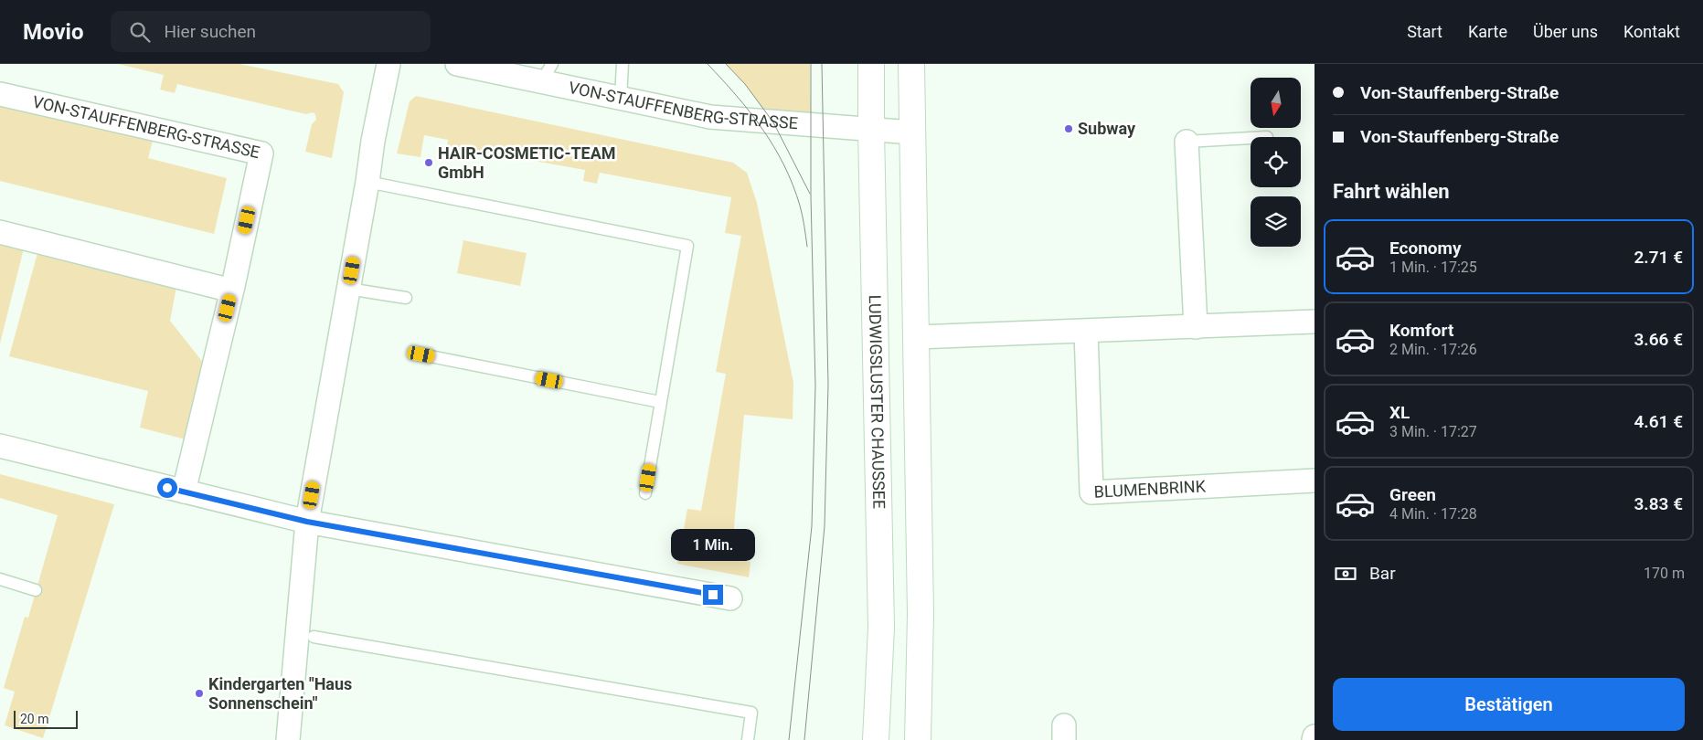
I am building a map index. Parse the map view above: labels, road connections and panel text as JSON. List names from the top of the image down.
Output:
{
  "streets": {
    "street": ["VON-STAUFFENBERG-STRASSE", "LUDWIGSLUSTER CHAUSSEE", "BLUMENBRINK"]
  },
  "crossings": [
    ["VON-STAUFFENBERG-STRASSE", "LUDWIGSLUSTER CHAUSSEE"]
  ],
  "places": ["Subway", "HAIR-COSMETIC-TEAM GmbH", "Kindergarten \"Haus Sonnenschein\""],
  "scale_bar": "20 m",
  "north": "bottom",
  "page": {
    "header": "Movio",
    "search": "Hier suchen",
    "nav": [
      "Start",
      "Karte",
      "Über uns",
      "Kontakt"
    ],
    "banner": ["Von-Stauffenberg-Straße", "Von-Stauffenberg-Straße"],
    "heading": "Fahrt wählen",
    "list": [
      {
        "name": "Economy",
        "note": "1 Min. · 17:25",
        "value": "2.71 €"
      },
      {
        "name": "Komfort",
        "note": "2 Min. · 17:26",
        "value": "3.66 €"
      },
      {
        "name": "XL",
        "note": "3 Min. · 17:27",
        "value": "4.61 €"
      },
      {
        "name": "Green",
        "note": "4 Min. · 17:28",
        "value": "3.83 €"
      }
    ],
    "bubble": "1 Min.",
    "pay": ["Bar", "170 m"],
    "buttons": "Bestätigen",
    "scale": "20 m"
  }
}
